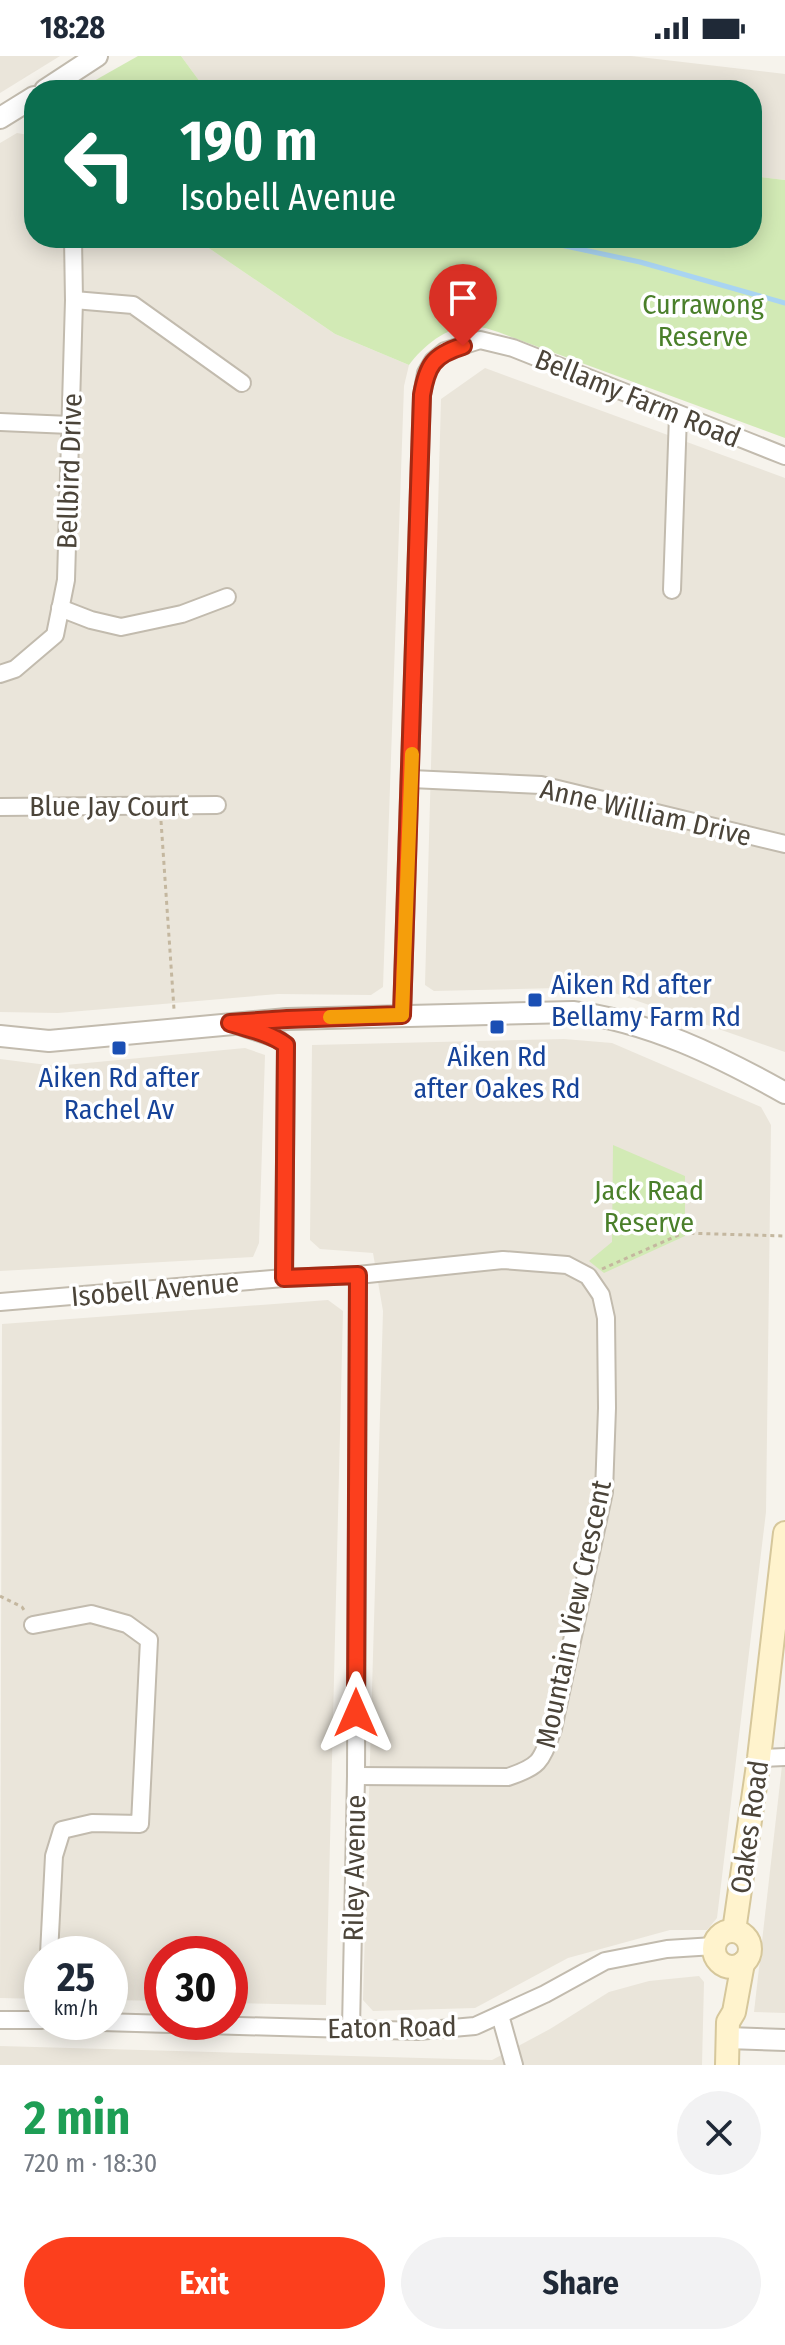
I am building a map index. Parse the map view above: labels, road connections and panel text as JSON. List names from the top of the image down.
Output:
{
  "streets": {
    "main road": ["Oakes Road"],
    "street": [
      "Bellamy Farm Road",
      "Bellbird Drive",
      "Blue Jay Court",
      "Anne William Drive",
      "Isobell Avenue",
      "Mountain View Crescent",
      "Riley Avenue",
      "Eaton Road"
    ]
  },
  "crossings": [
    ["Bellamy Farm Road", "Anne William Drive"],
    ["Isobell Avenue", "Riley Avenue"],
    ["Mountain View Crescent", "Riley Avenue"],
    ["Oakes Road", "Eaton Road"],
    ["Riley Avenue", "Eaton Road"]
  ],
  "parks": ["Currawong Reserve", "Jack Read Reserve"],
  "places": {
    "transit": ["Aiken Rd after Bellamy Farm Rd", "Aiken Rd after Oakes Rd", "Aiken Rd after Rachel Av"]
  },
  "page": {
    "status": "18:28",
    "turn": ["190 m", "Isobell Avenue"],
    "speed": "25 km/h",
    "limit": "30",
    "heading": ["2 min", "720 m · 18:30"],
    "buttons": ["Exit", "Share"]
  }
}
